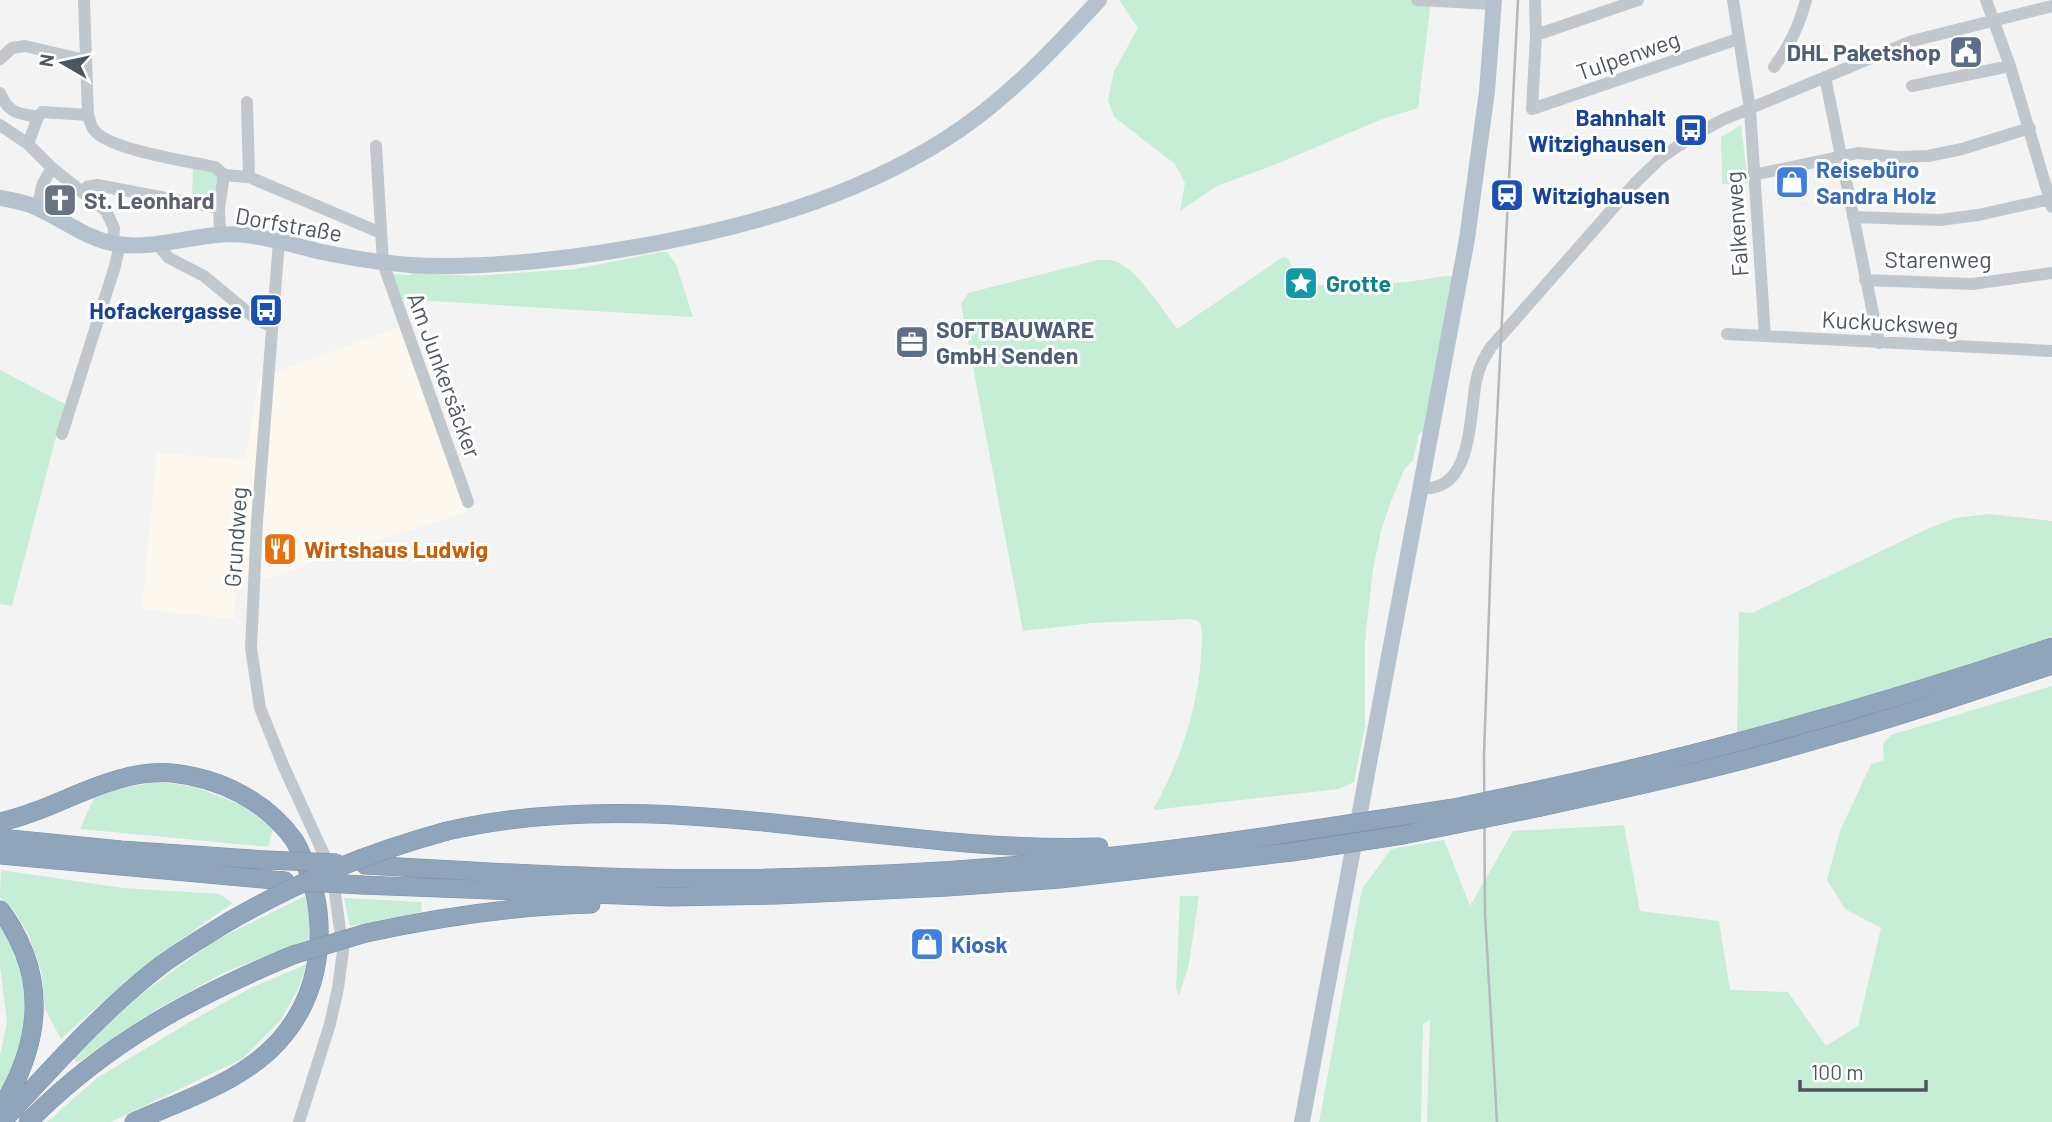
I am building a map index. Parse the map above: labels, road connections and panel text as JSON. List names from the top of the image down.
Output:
{
  "streets": {
    "main road": ["Dorfstraße"],
    "street": [
      "Tulpenweg",
      "Falkenweg",
      "Starenweg",
      "Kuckucksweg",
      "Am Junkersäcker",
      "Grundweg"
    ]
  },
  "crossings": [
    ["Tulpenweg", "Falkenweg"],
    ["Dorfstraße", "Am Junkersäcker"],
    ["Dorfstraße", "Grundweg"],
    ["Falkenweg", "Kuckucksweg"]
  ],
  "places": {
    "public building": ["DHL Paketshop"],
    "bus stop": ["Bahnhalt Witzighausen", "Hofackergasse"],
    "shop": ["Reisebüro Sandra Holz", "Kiosk"],
    "station": ["Witzighausen"],
    "church": ["St. Leonhard"],
    "place": ["Grotte"],
    "office": ["SOFTBAUWARE GmbH Senden"],
    "restaurant": ["Wirtshaus Ludwig"]
  },
  "scale_bar": "100 m",
  "north": "left"
}
